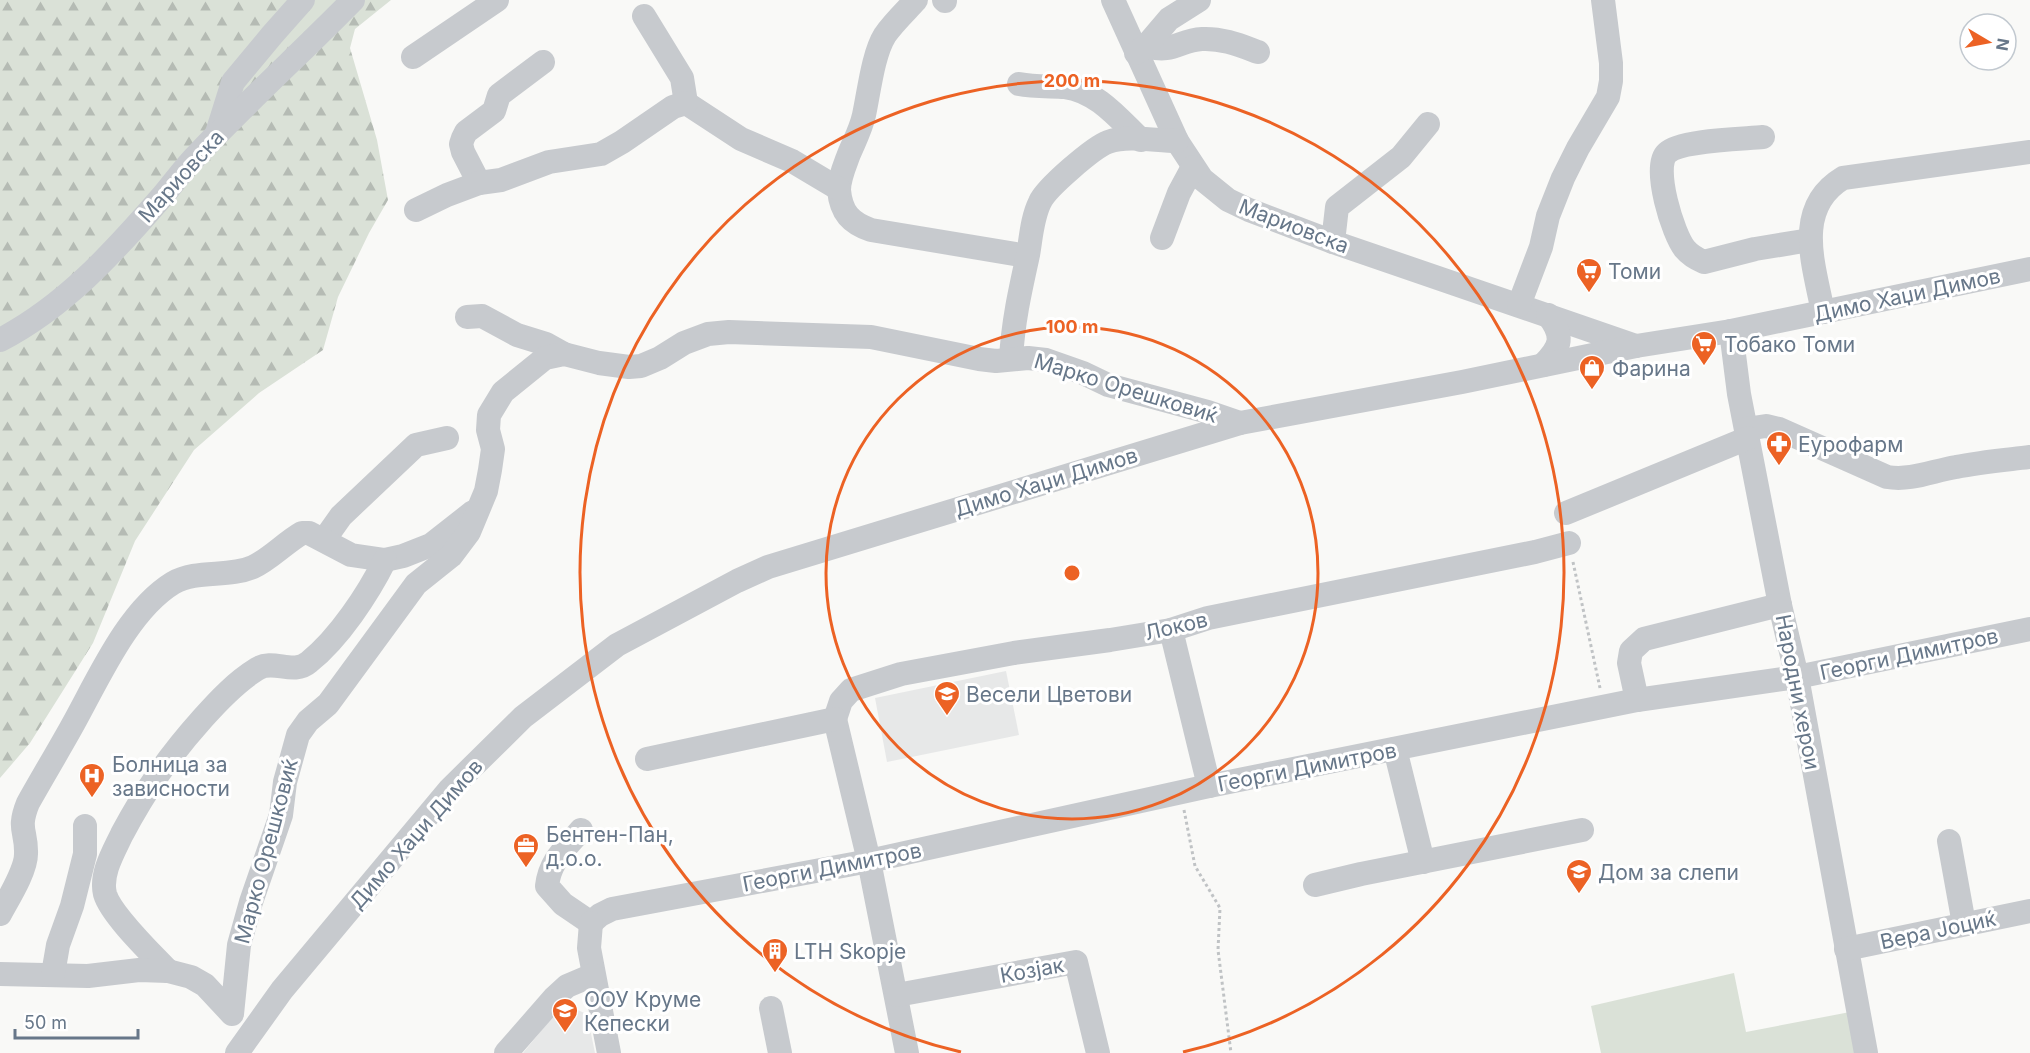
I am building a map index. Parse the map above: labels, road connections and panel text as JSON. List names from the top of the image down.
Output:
{
  "streets": {
    "street": [
      "Мариовска",
      "Димо Хаџи Димов",
      "Марко Орешковиќ",
      "Локов",
      "Георги Димитров",
      "Народни херои",
      "Вера Јоциќ",
      "Козјак"
    ]
  },
  "crossings": [
    ["Мариовска", "Димо Хаџи Димов"],
    ["Мариовска", "Марко Орешковиќ"],
    ["Димо Хаџи Димов", "Марко Орешковиќ"],
    ["Димо Хаџи Димов", "Народни херои"],
    ["Георги Димитров", "Народни херои"],
    ["Народни херои", "Вера Јоциќ"]
  ],
  "places": {
    "supermarket": ["Томи", "Тобако Томи"],
    "shop": ["Фарина"],
    "pharmacy": ["Еурофарм"],
    "school or university": ["Весели Цветови", "Дом за слепи", "ООУ Круме Кепески"],
    "hospital": ["Болница за зависности"],
    "office": ["Бентен-Пан, д.о.о."],
    "building": ["LTH Skopje"]
  },
  "scale_bar": "50 m",
  "north": "right",
  "rings": ["200 m", "100 m"]
}
